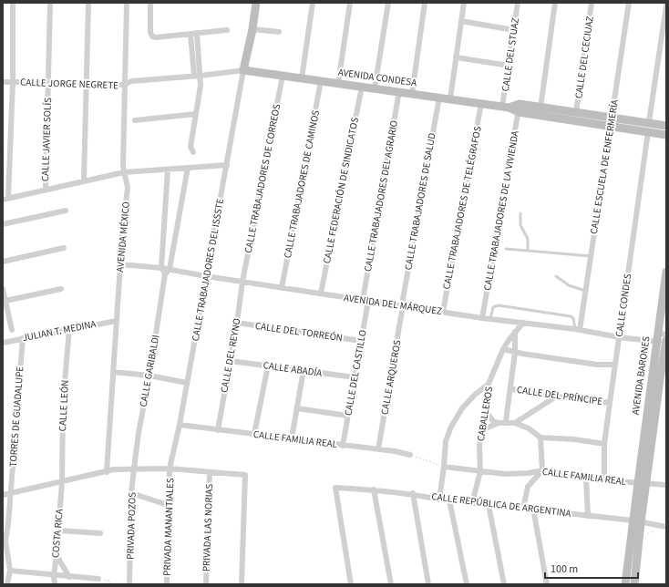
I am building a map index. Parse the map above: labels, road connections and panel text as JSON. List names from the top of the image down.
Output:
{
  "streets": {
    "street": [
      "CALLE DEL STUAZ",
      "CALLE DEL CECIUAZ",
      "AVENIDA CONDESA",
      "CALLE JORGE NEGRETE",
      "CALLE JAVIER SOLÍS",
      "CALLE ESCUELA DE ENFERMERÍA",
      "CALLE TRABAJADORES DE CORREOS",
      "CALLE TRABAJADORES DE CAMINOS",
      "CALLE FEDERACIÓN DE SINDICATOS",
      "CALLE TRABAJADORES DEL AGRARIO",
      "CALLE TRABAJADORES DE SALUD",
      "CALLE TRABAJADORES DE TELÉGRAFOS",
      "CALLE TRABAJADORES DE LA VIVIENDA",
      "AVENIDA MÉXICO",
      "CALLE TRABAJADORES DEL ISSSTE",
      "AVENIDA DEL MÁRQUEZ",
      "CALLE CONDES",
      "JULIAN T. MEDINA",
      "CALLE DEL TORREÓN",
      "CALLE DEL REYNO",
      "CALLE ABADÍA",
      "CALLE GARIBALDI",
      "CALLE DEL CASTILLO",
      "AVENIDA BARONES",
      "CALLE ARQUEROS",
      "CALLE DEL PRÍNCIPE",
      "CALLE LEÓN",
      "CABALLEROS",
      "TORRES DE GUADALUPE",
      "CALLE FAMILIA REAL",
      "CALLE REPÚBLICA DE ARGENTINA",
      "PRIVADA POZOS",
      "PRIVADA MANANTIALES",
      "PRIVADA LAS NORIAS",
      "COSTA RICA"
    ]
  },
  "crossings": [
    ["CALLE DEL STUAZ", "AVENIDA CONDESA"],
    ["CALLE DEL CECIUAZ", "AVENIDA CONDESA"],
    ["AVENIDA CONDESA", "CALLE JORGE NEGRETE"],
    ["AVENIDA CONDESA", "CALLE ESCUELA DE ENFERMERÍA"],
    ["AVENIDA CONDESA", "CALLE TRABAJADORES DE CORREOS"],
    ["AVENIDA CONDESA", "CALLE TRABAJADORES DE CAMINOS"],
    ["AVENIDA CONDESA", "CALLE FEDERACIÓN DE SINDICATOS"],
    ["AVENIDA CONDESA", "CALLE TRABAJADORES DEL AGRARIO"],
    ["AVENIDA CONDESA", "CALLE TRABAJADORES DE SALUD"],
    ["AVENIDA CONDESA", "CALLE TRABAJADORES DE TELÉGRAFOS"],
    ["AVENIDA CONDESA", "CALLE TRABAJADORES DE LA VIVIENDA"],
    ["AVENIDA CONDESA", "CALLE TRABAJADORES DEL ISSSTE"],
    ["AVENIDA CONDESA", "CALLE CONDES"],
    ["CALLE JORGE NEGRETE", "CALLE JAVIER SOLÍS"],
    ["CALLE JORGE NEGRETE", "AVENIDA MÉXICO"],
    ["CALLE JORGE NEGRETE", "CALLE TRABAJADORES DEL ISSSTE"],
    ["CALLE ESCUELA DE ENFERMERÍA", "AVENIDA DEL MÁRQUEZ"],
    ["CALLE TRABAJADORES DE CORREOS", "AVENIDA DEL MÁRQUEZ"],
    ["CALLE TRABAJADORES DE CORREOS", "CALLE DEL REYNO"],
    ["CALLE TRABAJADORES DE CAMINOS", "AVENIDA DEL MÁRQUEZ"],
    ["CALLE FEDERACIÓN DE SINDICATOS", "AVENIDA DEL MÁRQUEZ"],
    ["CALLE TRABAJADORES DEL AGRARIO", "AVENIDA DEL MÁRQUEZ"],
    ["CALLE TRABAJADORES DEL AGRARIO", "CALLE DEL CASTILLO"],
    ["CALLE TRABAJADORES DE SALUD", "AVENIDA DEL MÁRQUEZ"],
    ["CALLE TRABAJADORES DE SALUD", "CALLE ARQUEROS"],
    ["CALLE TRABAJADORES DE TELÉGRAFOS", "AVENIDA DEL MÁRQUEZ"],
    ["CALLE TRABAJADORES DE LA VIVIENDA", "AVENIDA DEL MÁRQUEZ"],
    ["AVENIDA MÉXICO", "AVENIDA DEL MÁRQUEZ"],
    ["AVENIDA MÉXICO", "JULIAN T. MEDINA"],
    ["CALLE TRABAJADORES DEL ISSSTE", "AVENIDA DEL MÁRQUEZ"],
    ["CALLE TRABAJADORES DEL ISSSTE", "CALLE FAMILIA REAL"],
    ["CALLE TRABAJADORES DEL ISSSTE", "PRIVADA MANANTIALES"],
    ["AVENIDA DEL MÁRQUEZ", "CALLE CONDES"],
    ["AVENIDA DEL MÁRQUEZ", "CALLE DEL REYNO"],
    ["AVENIDA DEL MÁRQUEZ", "CALLE DEL CASTILLO"],
    ["AVENIDA DEL MÁRQUEZ", "AVENIDA BARONES"],
    ["AVENIDA DEL MÁRQUEZ", "CALLE ARQUEROS"],
    ["AVENIDA DEL MÁRQUEZ", "CABALLEROS"],
    ["CALLE CONDES", "CALLE DEL PRÍNCIPE"],
    ["CALLE CONDES", "CALLE FAMILIA REAL"],
    ["JULIAN T. MEDINA", "CALLE LEÓN"],
    ["JULIAN T. MEDINA", "TORRES DE GUADALUPE"],
    ["CALLE DEL TORREÓN", "CALLE DEL REYNO"],
    ["CALLE DEL TORREÓN", "CALLE DEL CASTILLO"],
    ["CALLE DEL REYNO", "CALLE ABADÍA"],
    ["CALLE DEL REYNO", "CALLE FAMILIA REAL"],
    ["CALLE ABADÍA", "CALLE DEL CASTILLO"],
    ["CALLE GARIBALDI", "PRIVADA POZOS"],
    ["CALLE DEL CASTILLO", "CALLE FAMILIA REAL"],
    ["AVENIDA BARONES", "CALLE FAMILIA REAL"],
    ["CALLE ARQUEROS", "CALLE FAMILIA REAL"],
    ["CALLE LEÓN", "COSTA RICA"],
    ["CABALLEROS", "CALLE FAMILIA REAL"],
    ["CABALLEROS", "CALLE REPÚBLICA DE ARGENTINA"]
  ],
  "scale_bar": "100 m"
}
